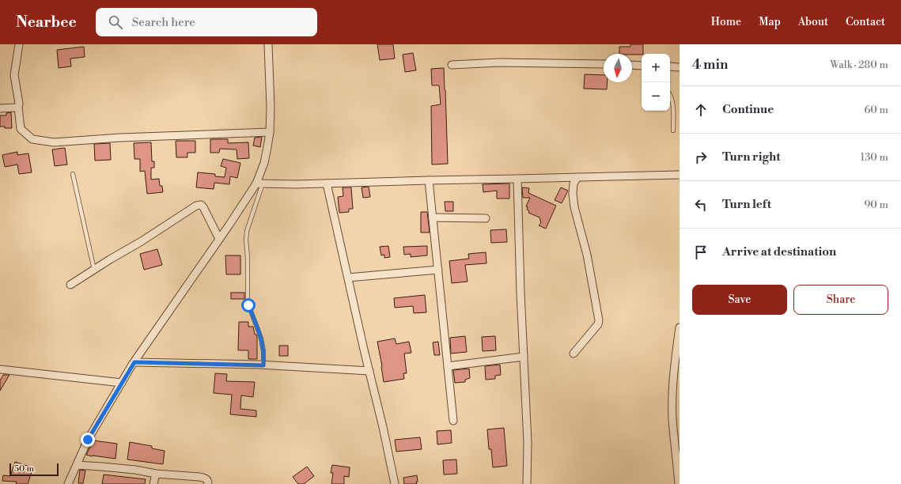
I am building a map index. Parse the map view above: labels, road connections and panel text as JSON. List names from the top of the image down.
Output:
{
  "scale_bar": "50 m",
  "north": "bottom",
  "page": {
    "header": "Nearbee",
    "search": "Search here",
    "nav": [
      "Home",
      "Map",
      "About",
      "Contact"
    ],
    "heading": ["4 min", "Walk · 280 m"],
    "map_buttons": ["+", "−"],
    "list": [
      ["Continue", "60 m"],
      ["Turn right", "130 m"],
      ["Turn left", "90 m"],
      "Arrive at destination"
    ],
    "buttons": ["Save", "Share"],
    "scale": "50 m"
  }
}
